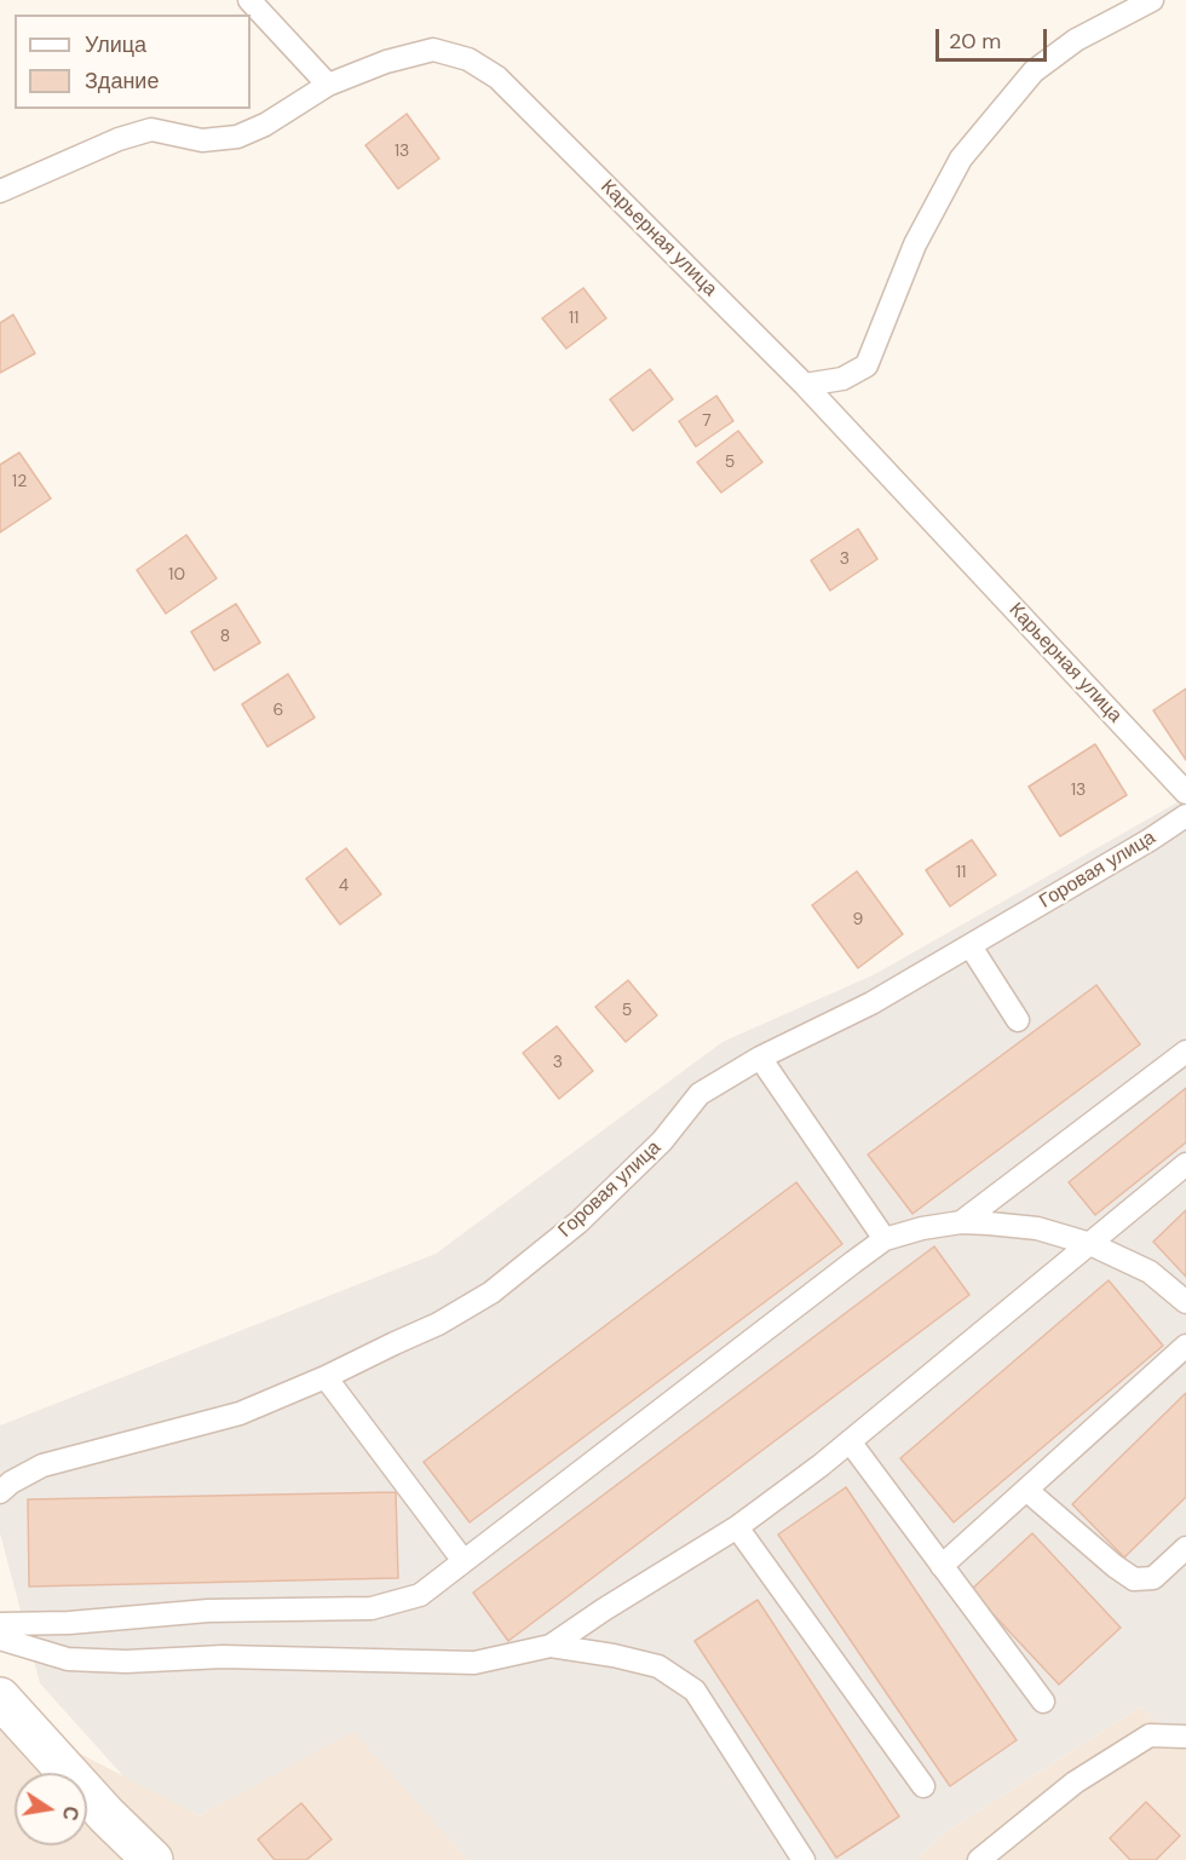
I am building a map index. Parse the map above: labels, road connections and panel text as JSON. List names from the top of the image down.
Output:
{
  "streets": {
    "lane": ["Карьерная улица", "Горовая улица"]
  },
  "house_numbers": [
    "13",
    "11",
    "7",
    "5",
    "12",
    "3",
    "10",
    "8",
    "6",
    "13",
    "11",
    "4",
    "9",
    "5",
    "3"
  ],
  "legend": ["Улица", "Здание"],
  "scale_bar": "20 m",
  "north": "right"
}
